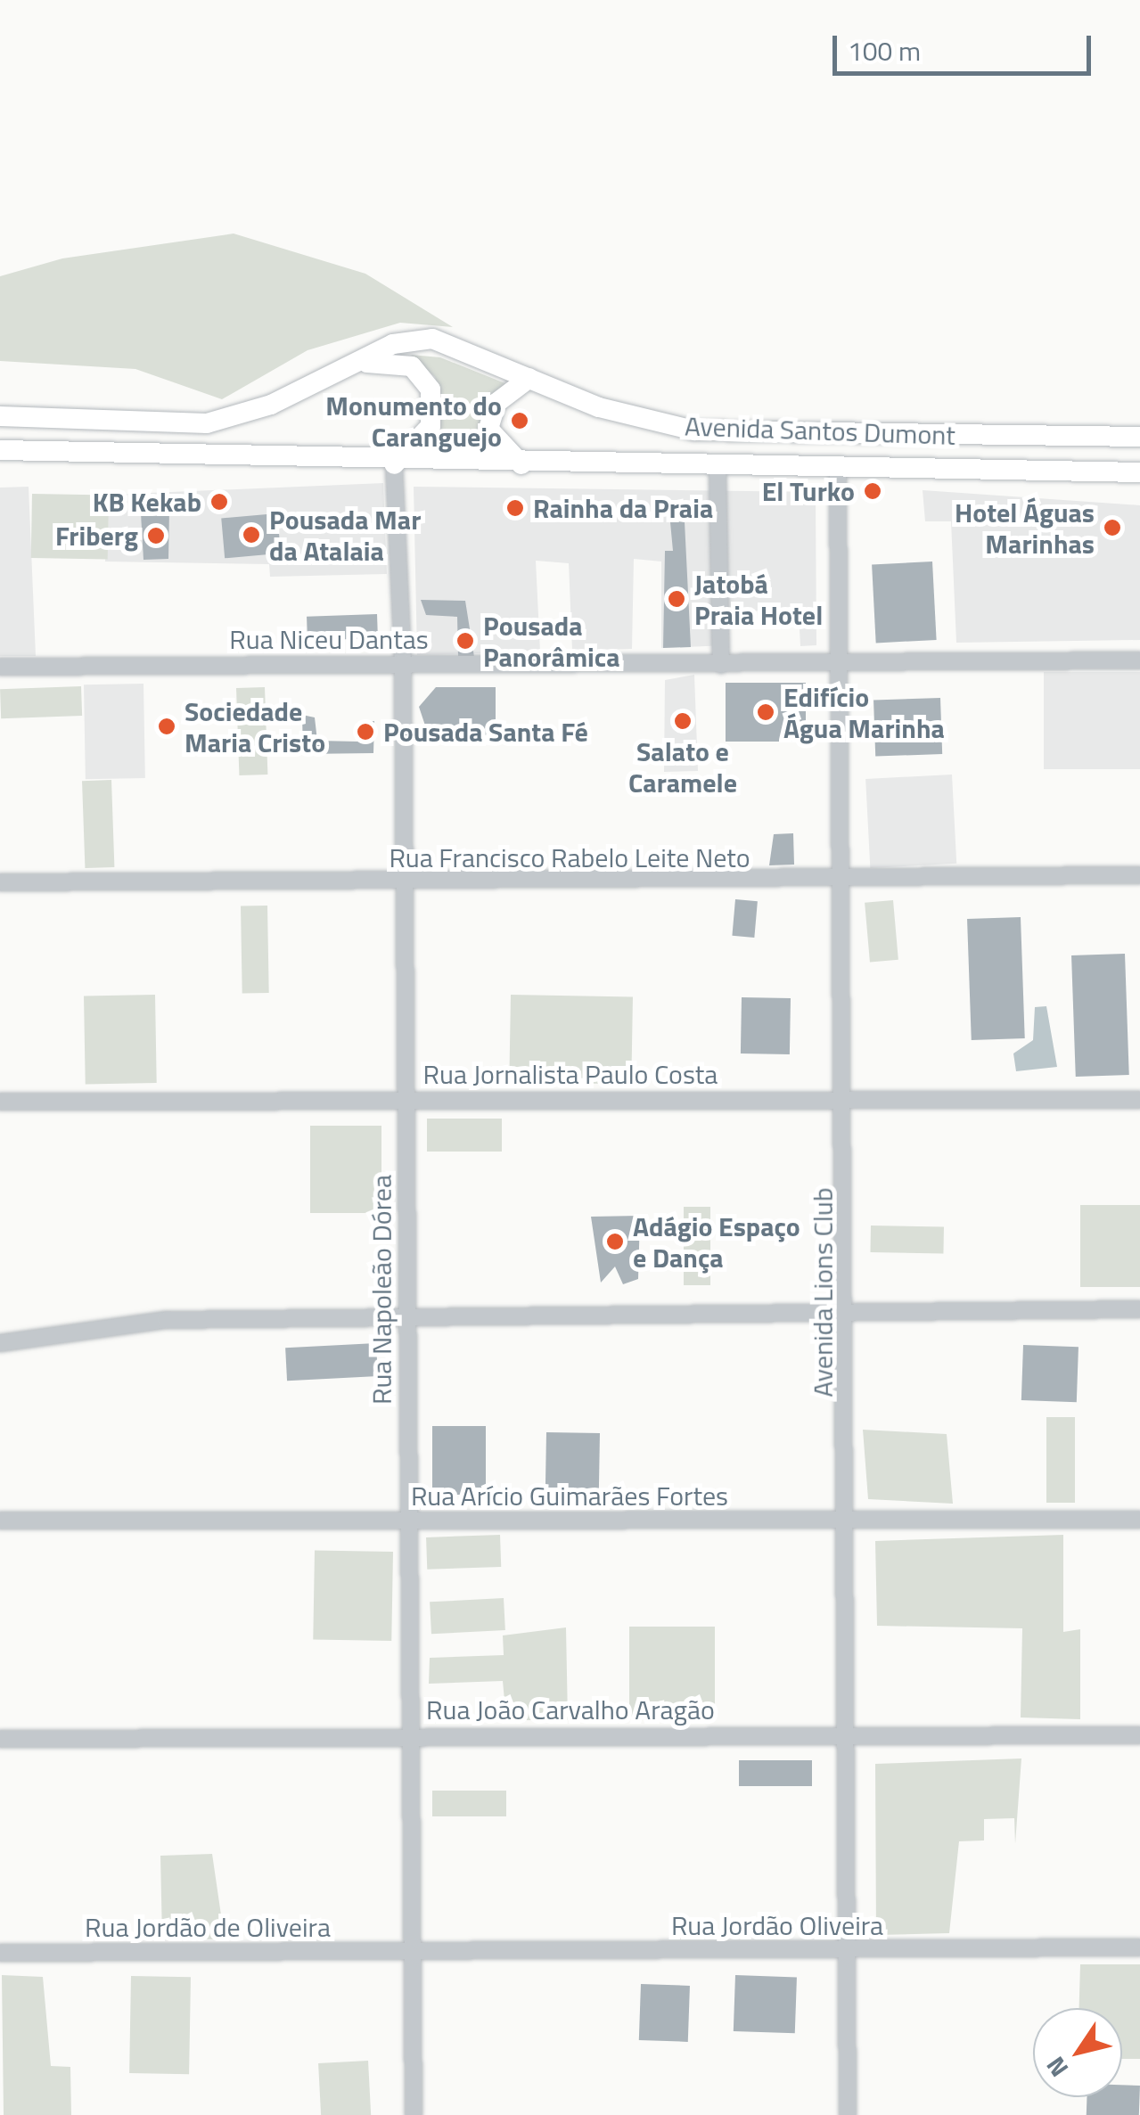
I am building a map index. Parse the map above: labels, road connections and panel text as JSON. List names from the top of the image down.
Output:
{
  "streets": {
    "main road": ["Avenida Santos Dumont"],
    "street": [
      "Rua Niceu Dantas",
      "Rua Francisco Rabelo Leite Neto",
      "Rua Jornalista Paulo Costa",
      "Rua Napoleão Dórea",
      "Avenida Lions Club",
      "Rua Arício Guimarães Fortes",
      "Rua João Carvalho Aragão",
      "Rua Jordão Oliveira",
      "Rua Jordão de Oliveira"
    ]
  },
  "crossings": [
    ["Avenida Santos Dumont", "Rua Napoleão Dórea"],
    ["Avenida Santos Dumont", "Avenida Lions Club"],
    ["Rua Niceu Dantas", "Rua Napoleão Dórea"],
    ["Rua Niceu Dantas", "Avenida Lions Club"],
    ["Rua Francisco Rabelo Leite Neto", "Rua Napoleão Dórea"],
    ["Rua Francisco Rabelo Leite Neto", "Avenida Lions Club"],
    ["Rua Jornalista Paulo Costa", "Rua Napoleão Dórea"],
    ["Rua Jornalista Paulo Costa", "Avenida Lions Club"],
    ["Rua Napoleão Dórea", "Rua Arício Guimarães Fortes"],
    ["Rua Napoleão Dórea", "Rua João Carvalho Aragão"],
    ["Rua Napoleão Dórea", "Rua Jordão Oliveira"],
    ["Rua Napoleão Dórea", "Rua Jordão de Oliveira"],
    ["Avenida Lions Club", "Rua Arício Guimarães Fortes"],
    ["Avenida Lions Club", "Rua João Carvalho Aragão"],
    ["Avenida Lions Club", "Rua Jordão Oliveira"],
    ["Rua Jordão Oliveira", "Rua Jordão de Oliveira"]
  ],
  "places": [
    "Monumento do Caranguejo",
    "El Turko",
    "KB Kekab",
    "Rainha da Praia",
    "Hotel Águas Marinhas",
    "Pousada Mar da Atalaia",
    "Friberg",
    "Jatobá Praia Hotel",
    "Pousada Panorâmica",
    "Edifício Água Marinha",
    "Salato e Caramele",
    "Sociedade Maria Cristo",
    "Pousada Santa Fé",
    "Adágio Espaço e Dança"
  ],
  "scale_bar": "100 m",
  "north": "bottom left"
}
